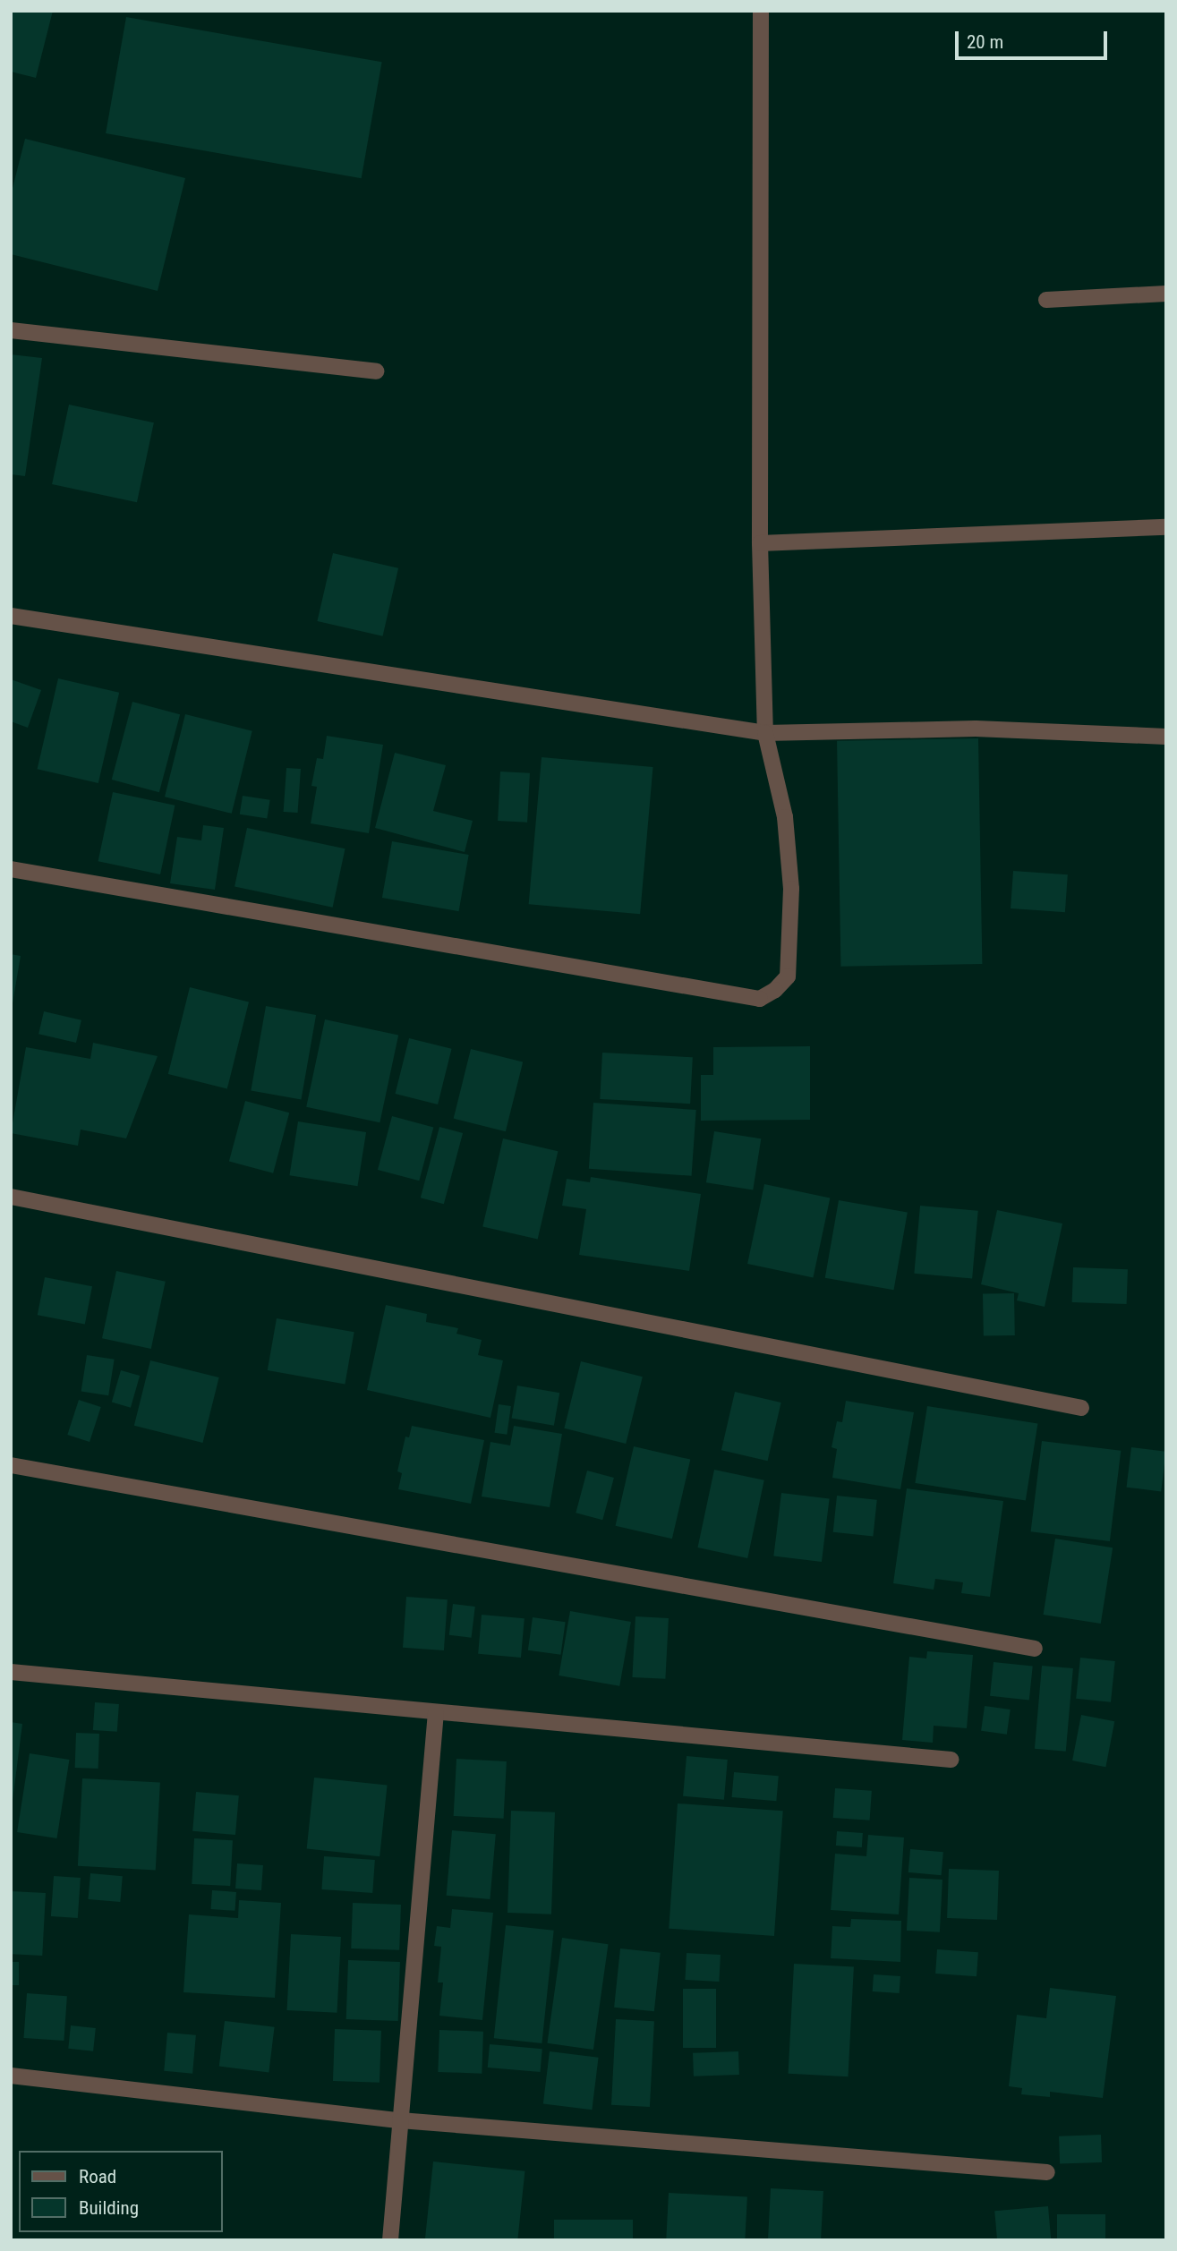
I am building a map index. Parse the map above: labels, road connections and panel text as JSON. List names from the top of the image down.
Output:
{
  "legend": ["Road", "Building"],
  "scale_bar": "20 m"
}
